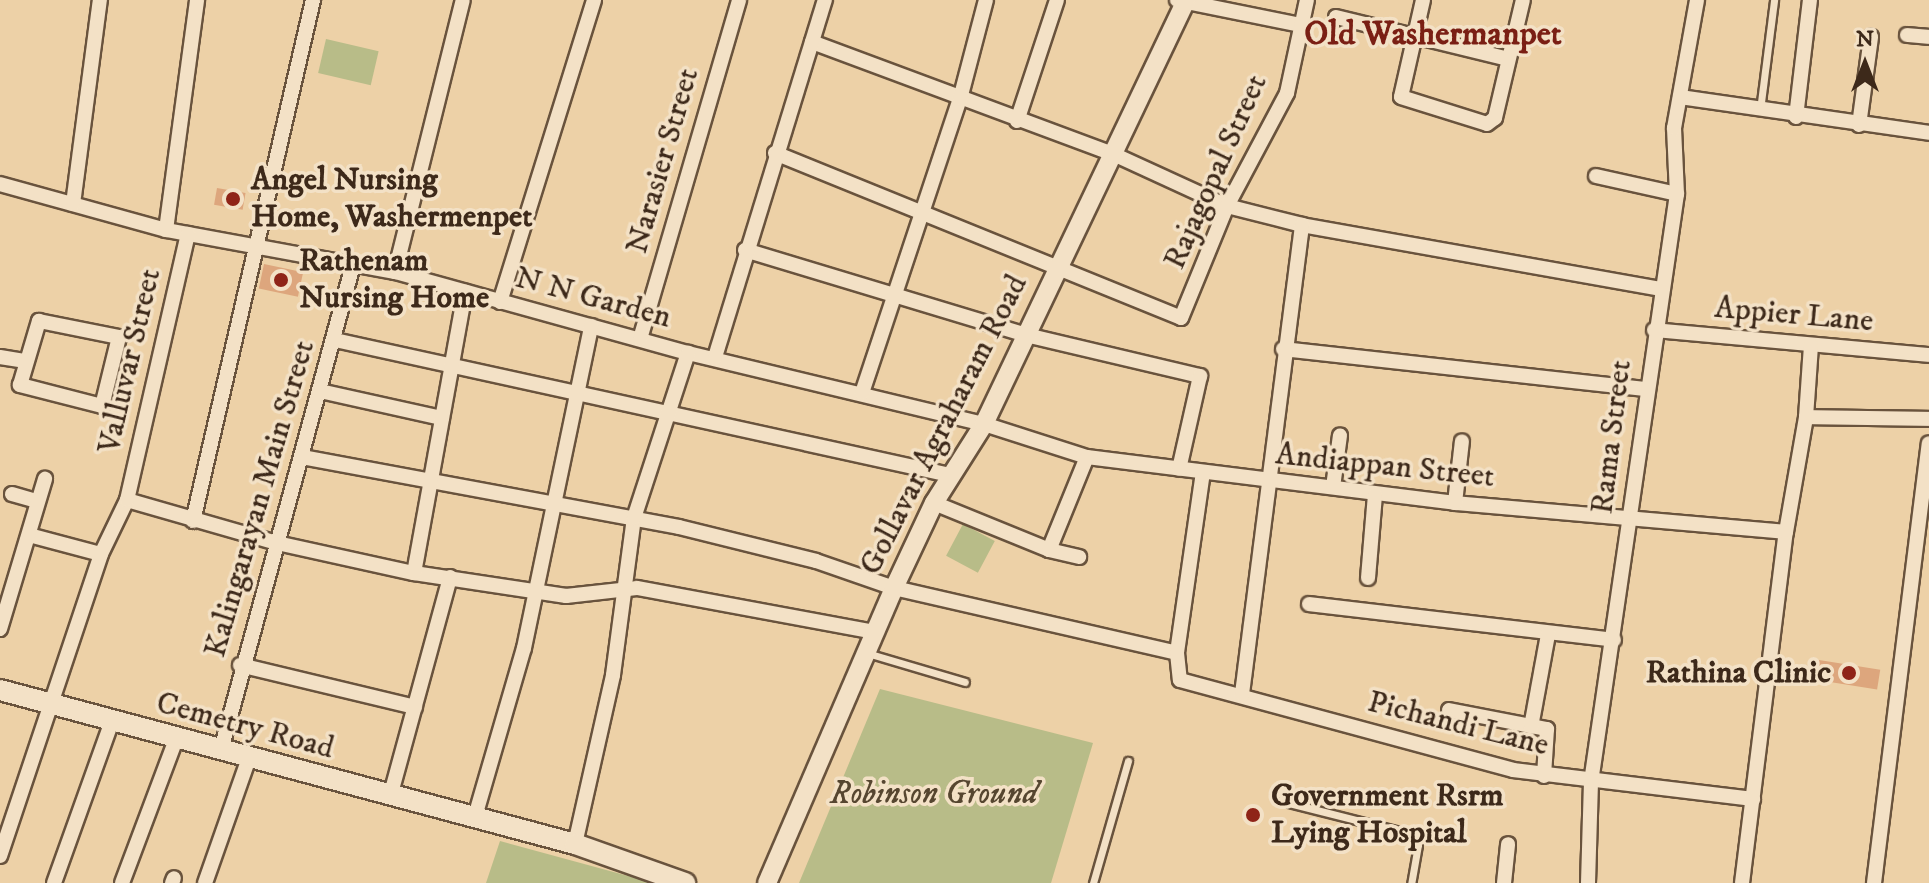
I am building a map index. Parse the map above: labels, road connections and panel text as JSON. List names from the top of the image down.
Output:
{
  "streets": {
    "main road": ["Cemetry Road"],
    "street": [
      "Narasier Street",
      "Rajagopal Street",
      "N N Garden",
      "Appier Lane",
      "Valluvar Street",
      "Gollavar Agraharam Road",
      "Rama Street",
      "Andiappan Street",
      "Kalingarayan Main Street",
      "Pichandi Lane"
    ]
  },
  "crossings": [
    ["Narasier Street", "N N Garden"],
    ["Rajagopal Street", "Gollavar Agraharam Road"],
    ["N N Garden", "Valluvar Street"],
    ["N N Garden", "Gollavar Agraharam Road"],
    ["N N Garden", "Andiappan Street"],
    ["N N Garden", "Kalingarayan Main Street"],
    ["Appier Lane", "Rama Street"],
    ["Valluvar Street", "Cemetry Road"],
    ["Gollavar Agraharam Road", "Andiappan Street"],
    ["Rama Street", "Andiappan Street"],
    ["Rama Street", "Pichandi Lane"],
    ["Kalingarayan Main Street", "Cemetry Road"]
  ],
  "districts": ["Old Washermanpet"],
  "parks": ["Robinson Ground"],
  "places": [
    "Angel Nursing Home, Washermenpet",
    "Rathenam Nursing Home",
    "Rathina Clinic",
    "Government Rsrm Lying Hospital"
  ],
  "north": "top"
}
